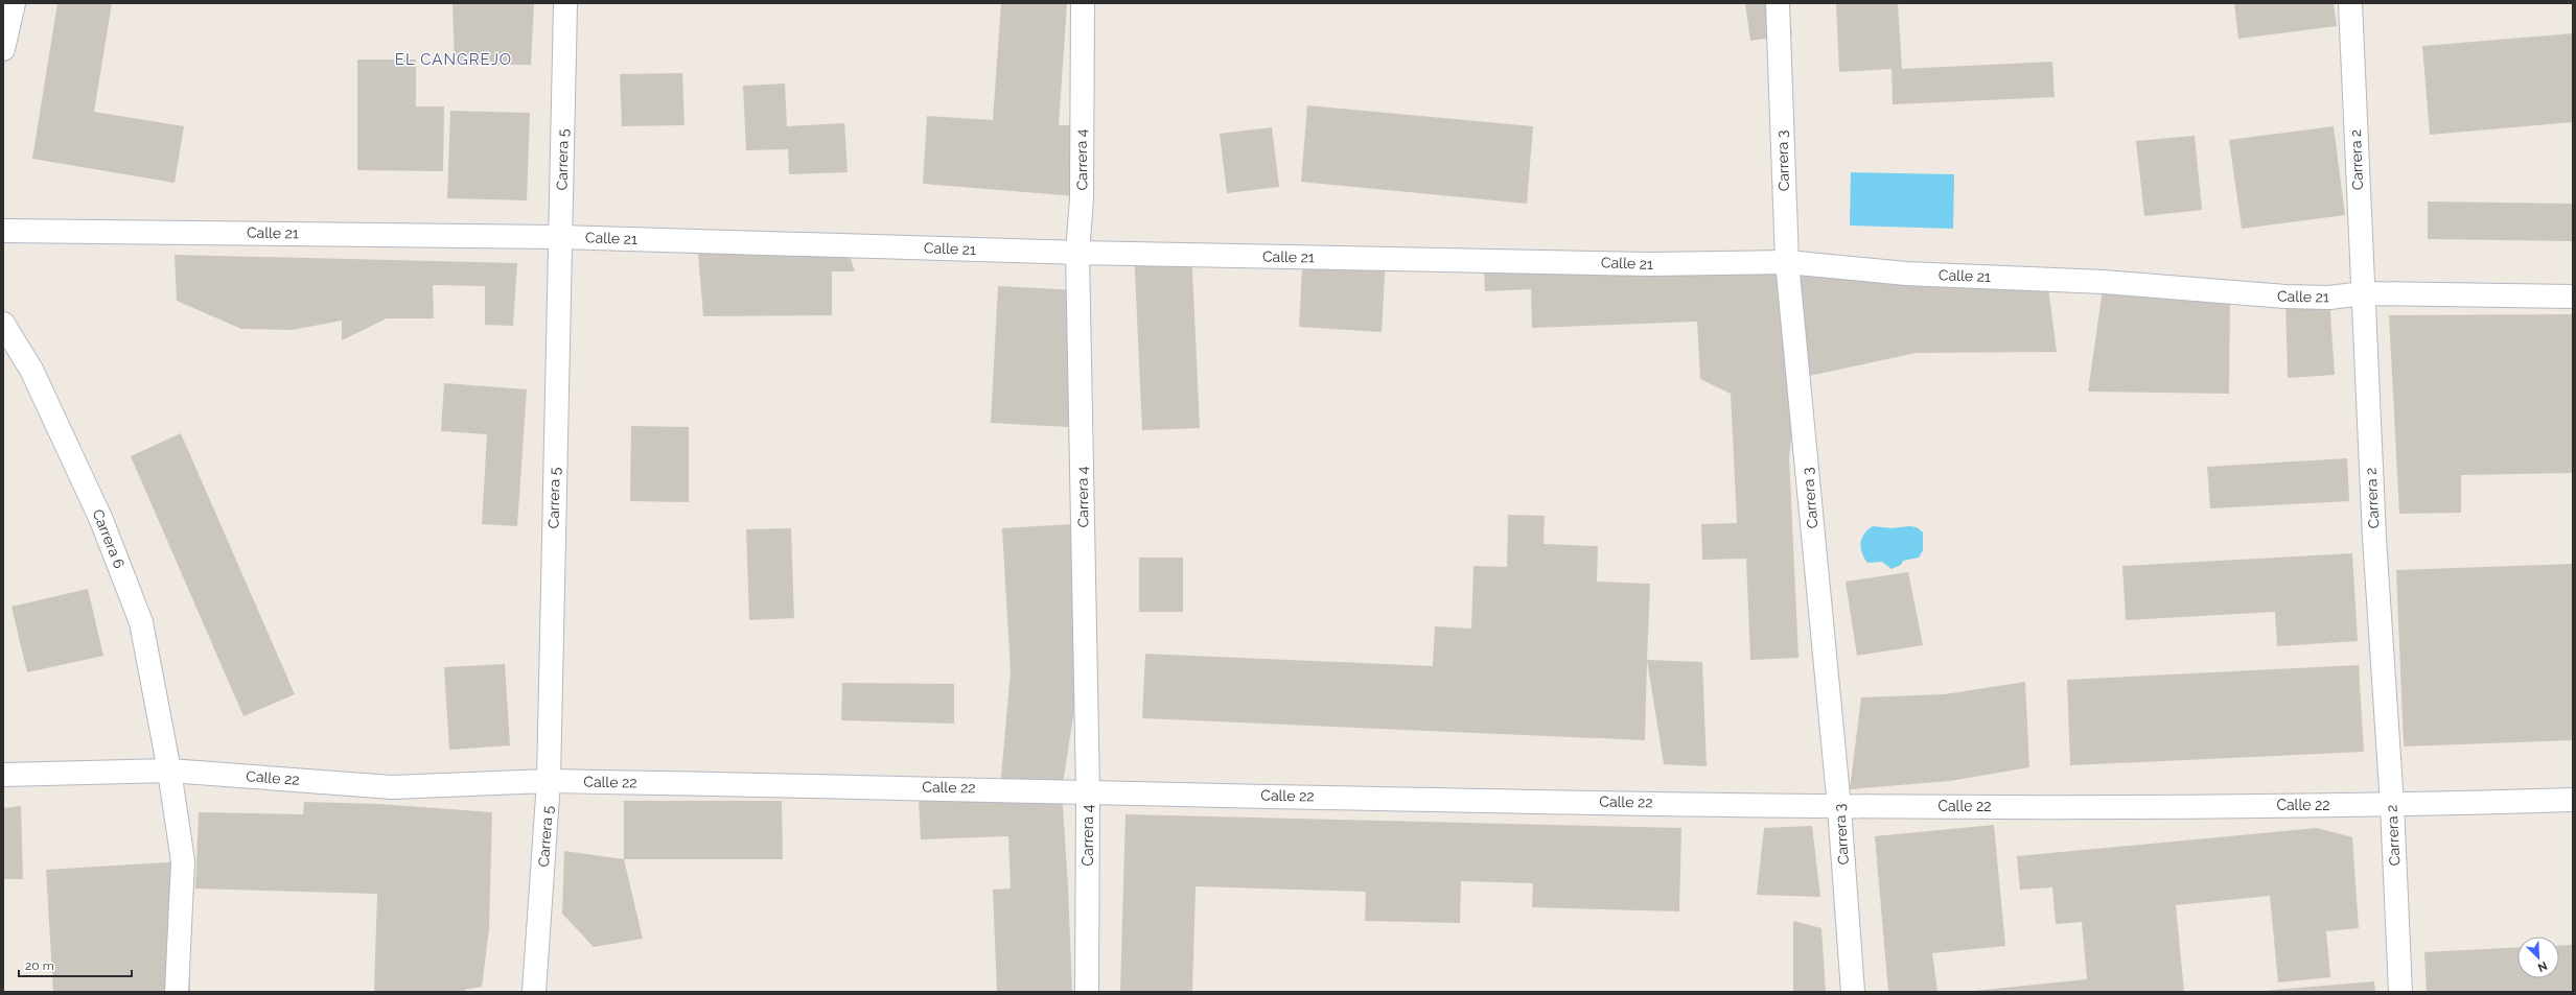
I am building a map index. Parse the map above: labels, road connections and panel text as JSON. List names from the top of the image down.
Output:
{
  "streets": {
    "street": [
      "Carrera 5",
      "Carrera 4",
      "Carrera 2",
      "Carrera 3",
      "Calle 21",
      "Carrera 6",
      "Calle 22"
    ]
  },
  "crossings": [
    ["Carrera 5", "Calle 21"],
    ["Carrera 5", "Calle 22"],
    ["Carrera 4", "Calle 21"],
    ["Carrera 4", "Calle 22"],
    ["Carrera 2", "Calle 21"],
    ["Carrera 2", "Calle 22"],
    ["Carrera 3", "Calle 21"],
    ["Carrera 3", "Calle 22"],
    ["Carrera 6", "Calle 22"]
  ],
  "districts": ["EL CANGREJO"],
  "scale_bar": "20 m",
  "north": "bottom right"
}
